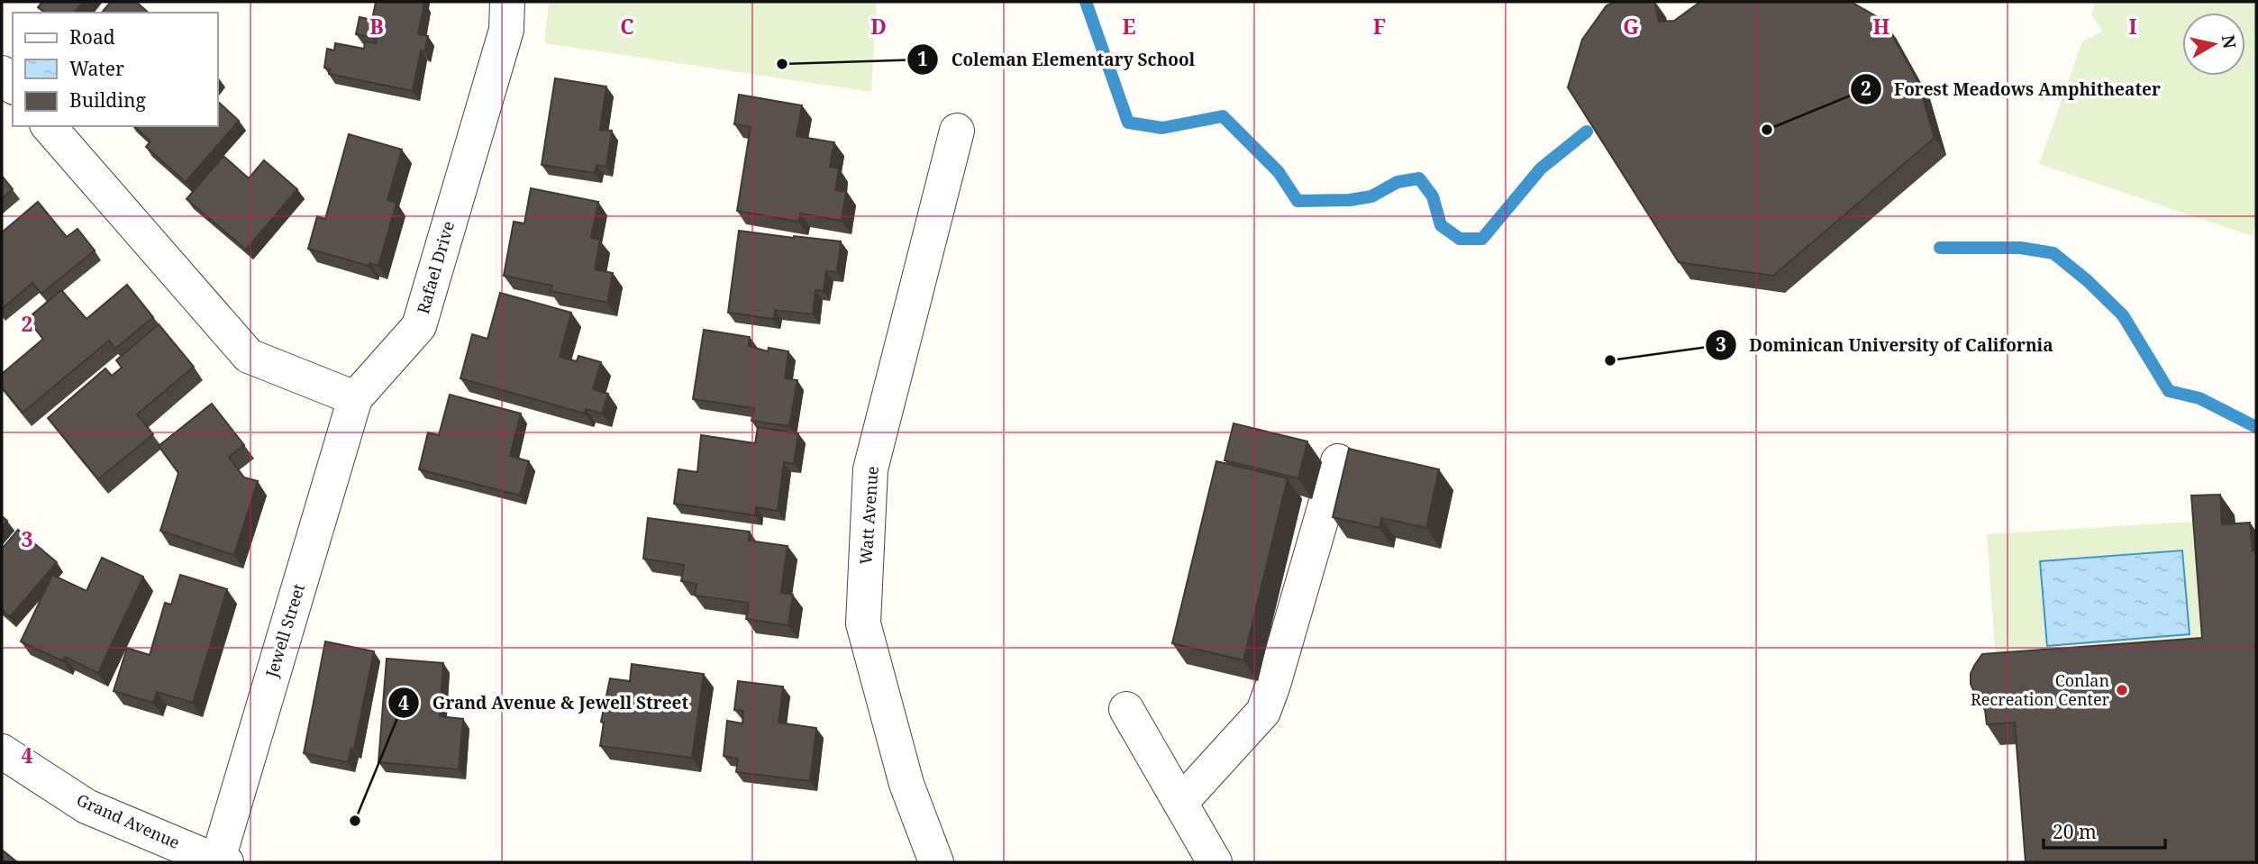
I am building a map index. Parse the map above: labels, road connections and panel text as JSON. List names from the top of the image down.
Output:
{
  "streets": {
    "street": [
      "Rafael Drive",
      "Watt Avenue",
      "Jewell Street",
      "Grand Avenue"
    ]
  },
  "crossings": [
    ["Rafael Drive", "Jewell Street"],
    ["Jewell Street", "Grand Avenue"]
  ],
  "places": [
    "Coleman Elementary School",
    "Forest Meadows Amphitheater",
    "Dominican University of California",
    "Conlan Recreation Center",
    "Grand Avenue & Jewell Street"
  ],
  "legend": ["Road", "Water", "Building"],
  "scale_bar": "20 m",
  "north": "right",
  "grid": {
    "columns": [
      "B",
      "C",
      "D",
      "E",
      "F",
      "G",
      "H",
      "I"
    ],
    "rows": ["2", "3", "4"]
  }
}
